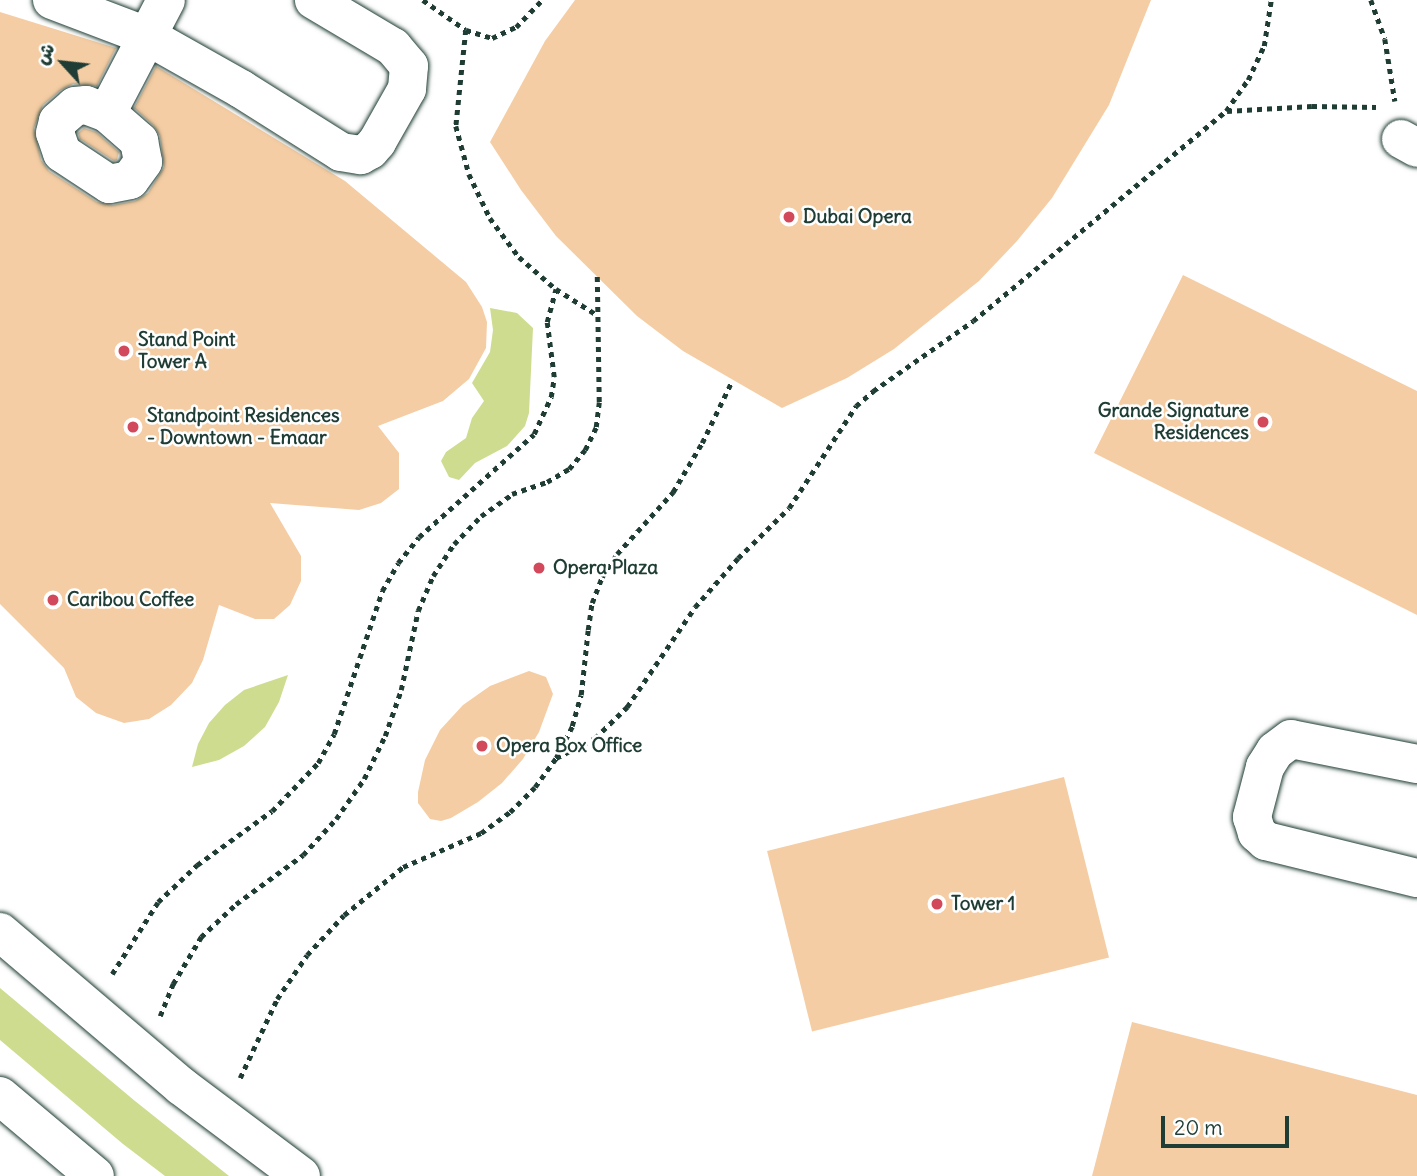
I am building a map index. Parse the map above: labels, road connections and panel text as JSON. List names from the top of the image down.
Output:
{
  "places": [
    "Dubai Opera",
    "Stand Point Tower A",
    "Grande Signature Residences",
    "Standpoint Residences - Downtown - Emaar",
    "Opera Plaza",
    "Caribou Coffee",
    "Opera Box Office",
    "Tower 1"
  ],
  "scale_bar": "20 m",
  "north": "top left"
}
